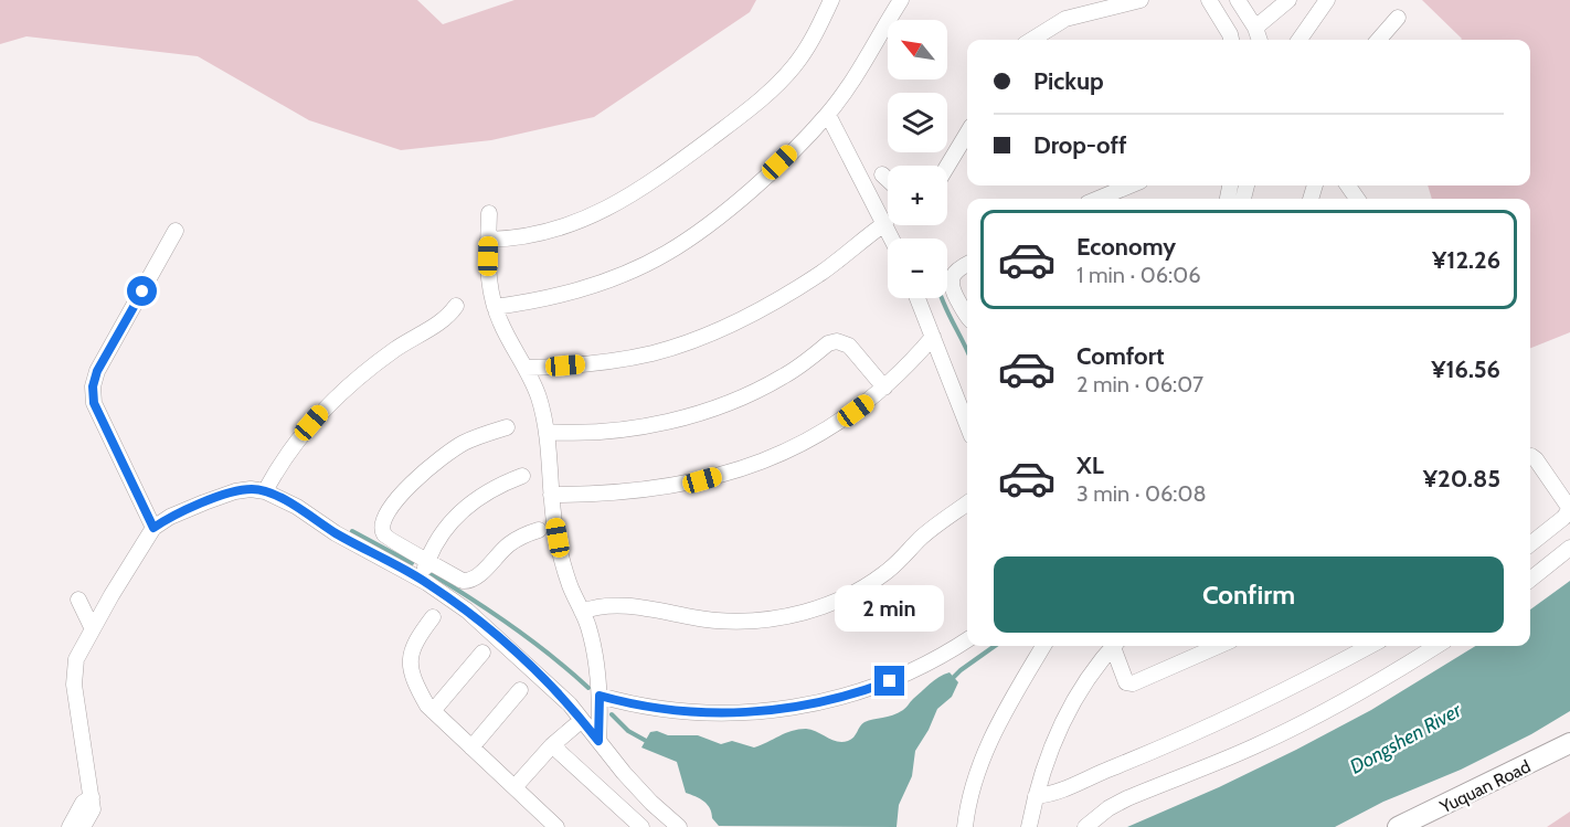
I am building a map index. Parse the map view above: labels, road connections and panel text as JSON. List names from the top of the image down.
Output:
{
  "streets": {
    "street": ["Yuquan Road"]
  },
  "water": ["Dongshen River"],
  "north": "top left",
  "page": {
    "map_buttons": ["+", "−"],
    "banner": ["Pickup", "Drop-off"],
    "list": [
      {
        "name": "Economy",
        "note": "1 min · 06:06",
        "value": "¥12.26"
      },
      {
        "name": "Comfort",
        "note": "2 min · 06:07",
        "value": "¥16.56"
      },
      {
        "name": "XL",
        "note": "3 min · 06:08",
        "value": "¥20.85"
      }
    ],
    "buttons": "Confirm",
    "bubble": "2 min"
  }
}
